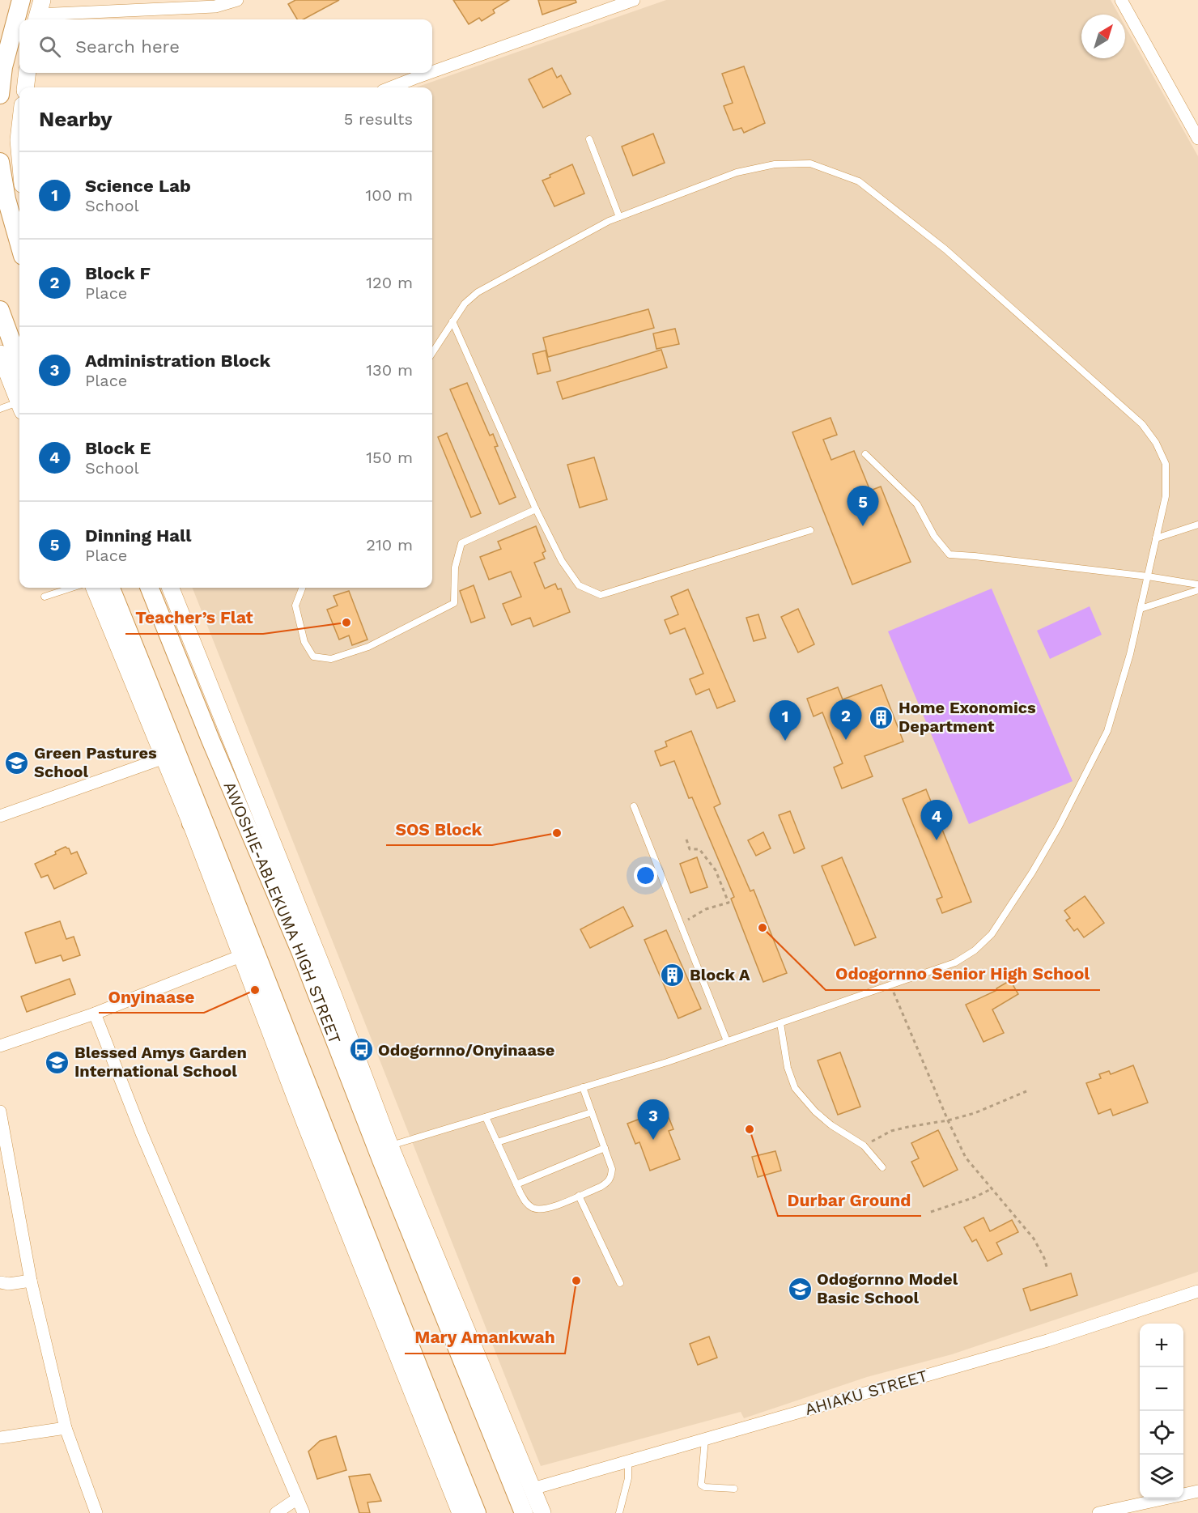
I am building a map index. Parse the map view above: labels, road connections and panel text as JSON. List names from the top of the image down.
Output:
{
  "streets": {
    "main road": ["AWOSHIE-ABLEKUMA HIGH STREET"],
    "street": ["AHIAKU STREET"]
  },
  "crossings": [
    ["AWOSHIE-ABLEKUMA HIGH STREET", "AHIAKU STREET"]
  ],
  "places": {
    "other": [
      "Teacher’s Flat",
      "SOS Block",
      "Odogornno Senior High School",
      "Onyinaase",
      "Durbar Ground",
      "Mary Amankwah"
    ],
    "building": ["Home Exonomics Department", "Block A"],
    "school or university": ["Green Pastures School", "Blessed Amys Garden International School", "Odogornno Model Basic School"],
    "bus stop": ["Odogornno/Onyinaase"]
  },
  "north": "top right",
  "page": {
    "search": "Search here",
    "heading": ["Nearby", "5 results"],
    "list": [
      {
        "mark": "1",
        "name": "Science Lab",
        "note": "School",
        "value": "100 m"
      },
      {
        "mark": "2",
        "name": "Block F",
        "note": "Place",
        "value": "120 m"
      },
      {
        "mark": "3",
        "name": "Administration Block",
        "note": "Place",
        "value": "130 m"
      },
      {
        "mark": "4",
        "name": "Block E",
        "note": "School",
        "value": "150 m"
      },
      {
        "mark": "5",
        "name": "Dinning Hall",
        "note": "Place",
        "value": "210 m"
      }
    ],
    "pins": [
      "5",
      "2",
      "1",
      "4",
      "3"
    ],
    "map_buttons": ["+", "−"]
  }
}
